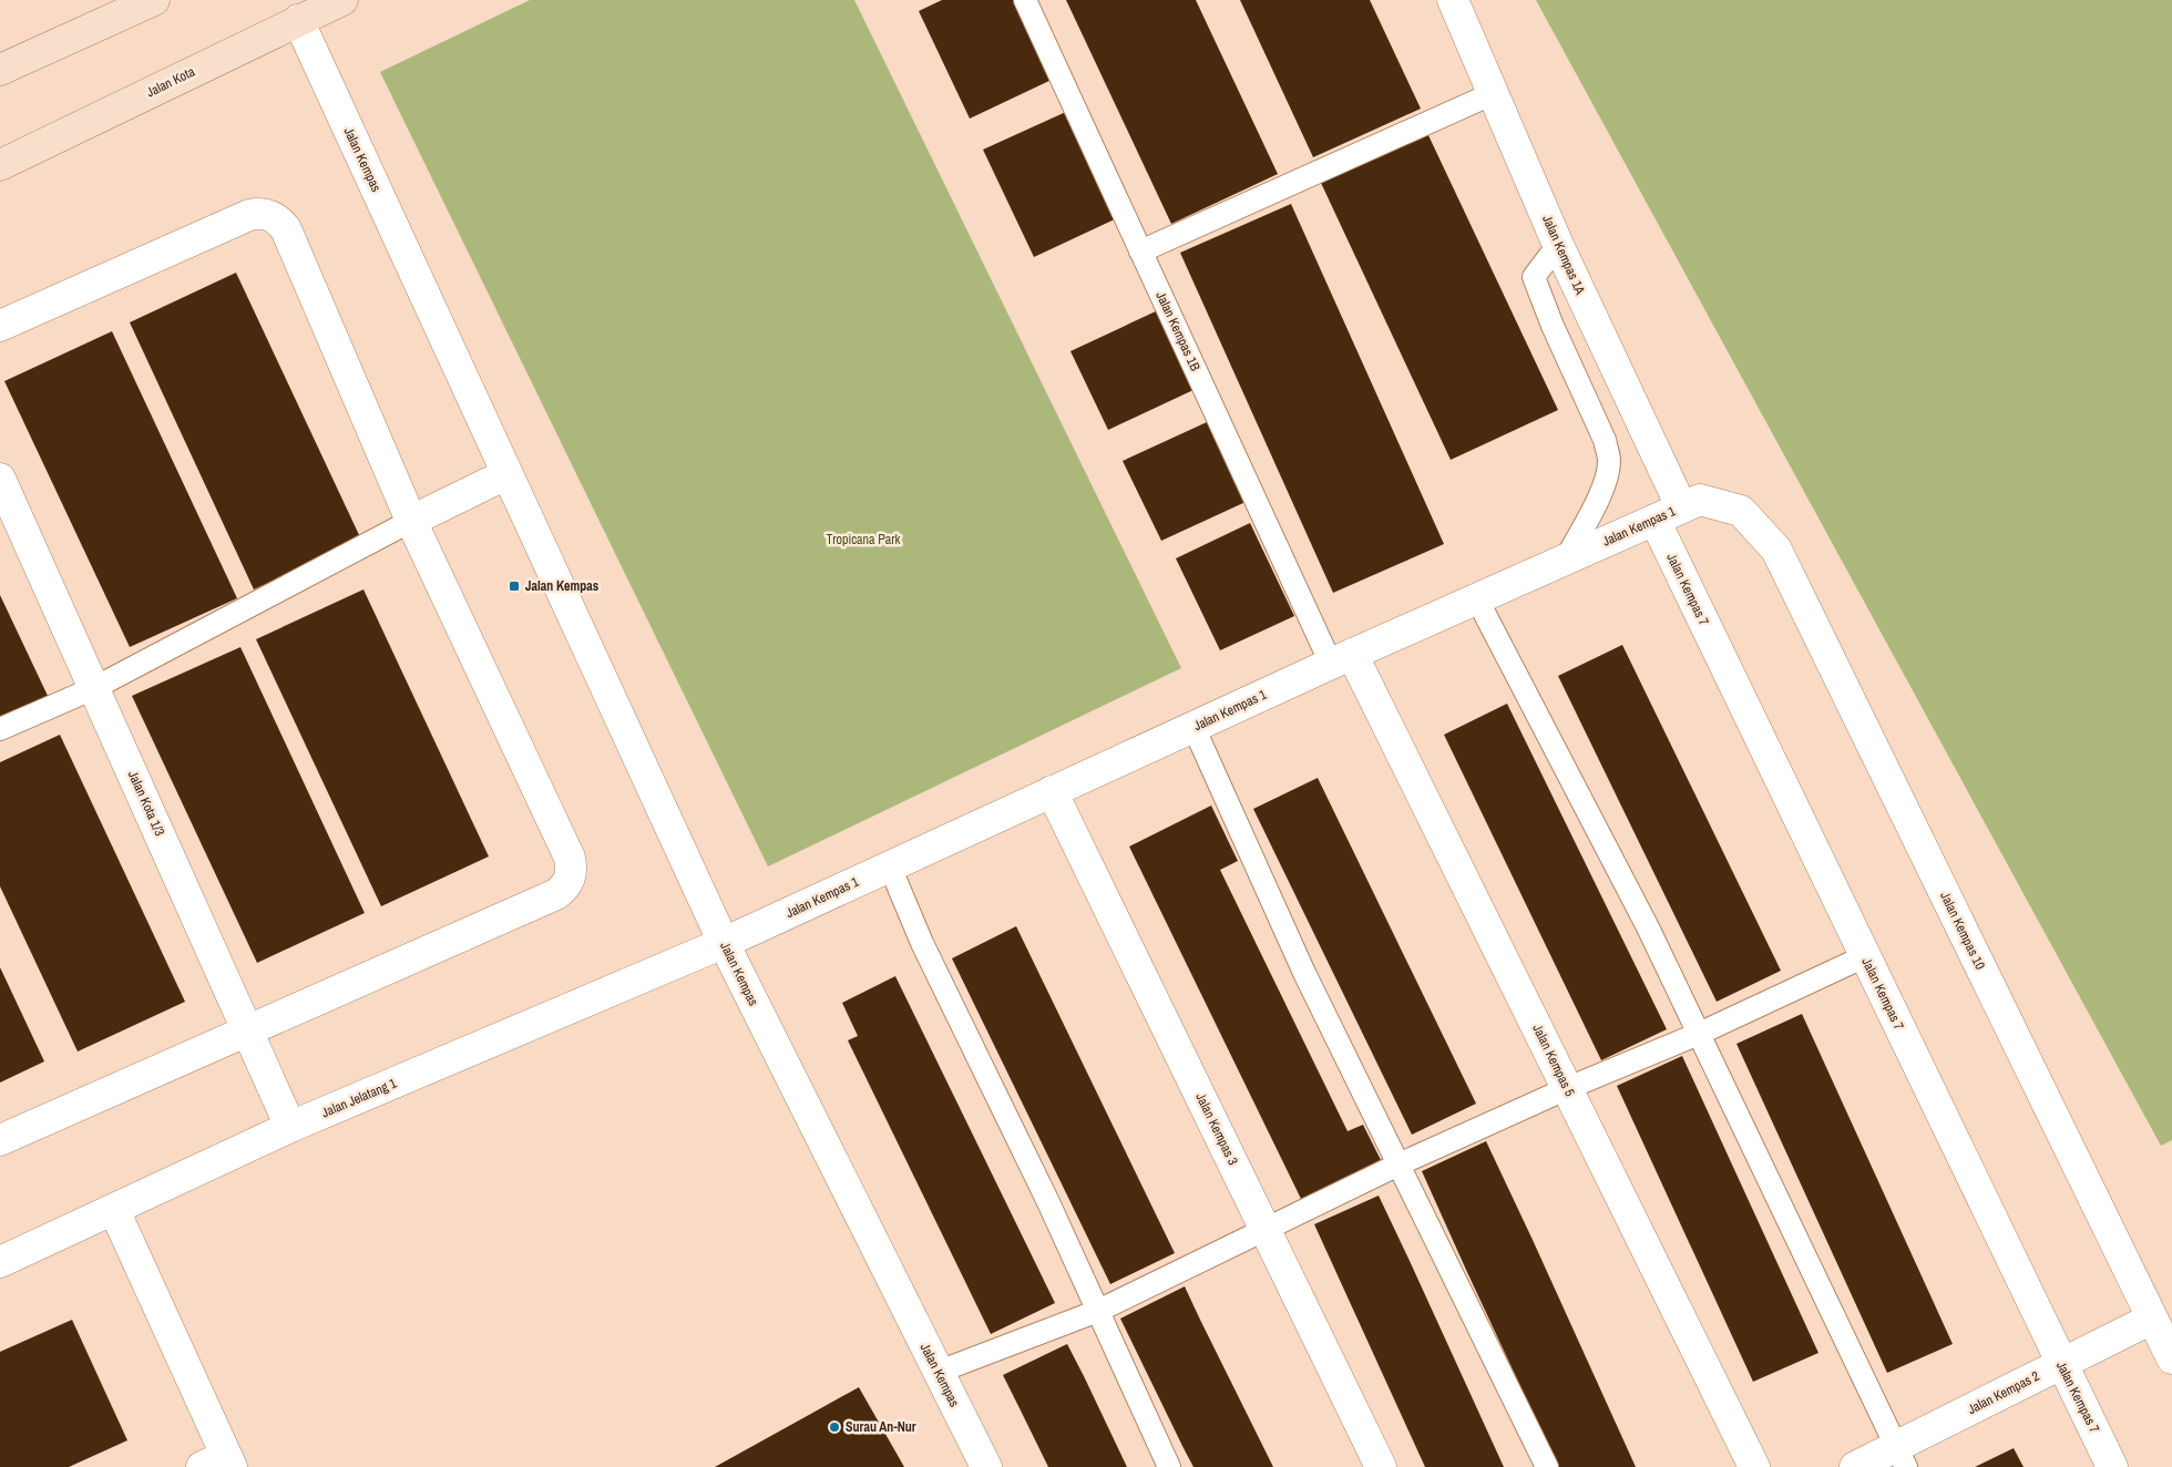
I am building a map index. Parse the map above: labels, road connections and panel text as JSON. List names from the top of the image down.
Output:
{
  "streets": {
    "main road": ["Jalan Kota"],
    "street": [
      "Jalan Kempas",
      "Jalan Kempas 1A",
      "Jalan Kempas 1",
      "Jalan Kempas 7",
      "Jalan Kota 1/3",
      "Jalan Kempas 10",
      "Jalan Kempas 5",
      "Jalan Jelatang 1",
      "Jalan Kempas 3",
      "Jalan Kempas 2"
    ],
    "lane": ["Jalan Kempas 1B"]
  },
  "crossings": [
    ["Jalan Kota", "Jalan Kempas"],
    ["Jalan Kempas", "Jalan Kempas 1"],
    ["Jalan Kempas", "Jalan Jelatang 1"],
    ["Jalan Kempas 1A", "Jalan Kempas 1"],
    ["Jalan Kempas 1B", "Jalan Kempas 1"],
    ["Jalan Kempas 1B", "Jalan Kempas 5"],
    ["Jalan Kempas 1", "Jalan Kempas 7"],
    ["Jalan Kempas 1", "Jalan Kempas 10"],
    ["Jalan Kempas 1", "Jalan Kempas 5"],
    ["Jalan Kempas 1", "Jalan Jelatang 1"],
    ["Jalan Kempas 1", "Jalan Kempas 3"],
    ["Jalan Kempas 7", "Jalan Kempas 2"],
    ["Jalan Kota 1/3", "Jalan Jelatang 1"],
    ["Jalan Kempas 10", "Jalan Kempas 2"]
  ],
  "parks": ["Tropicana Park"],
  "places": {
    "transit": ["Jalan Kempas"],
    "other": ["Surau An-Nur"]
  }
}
